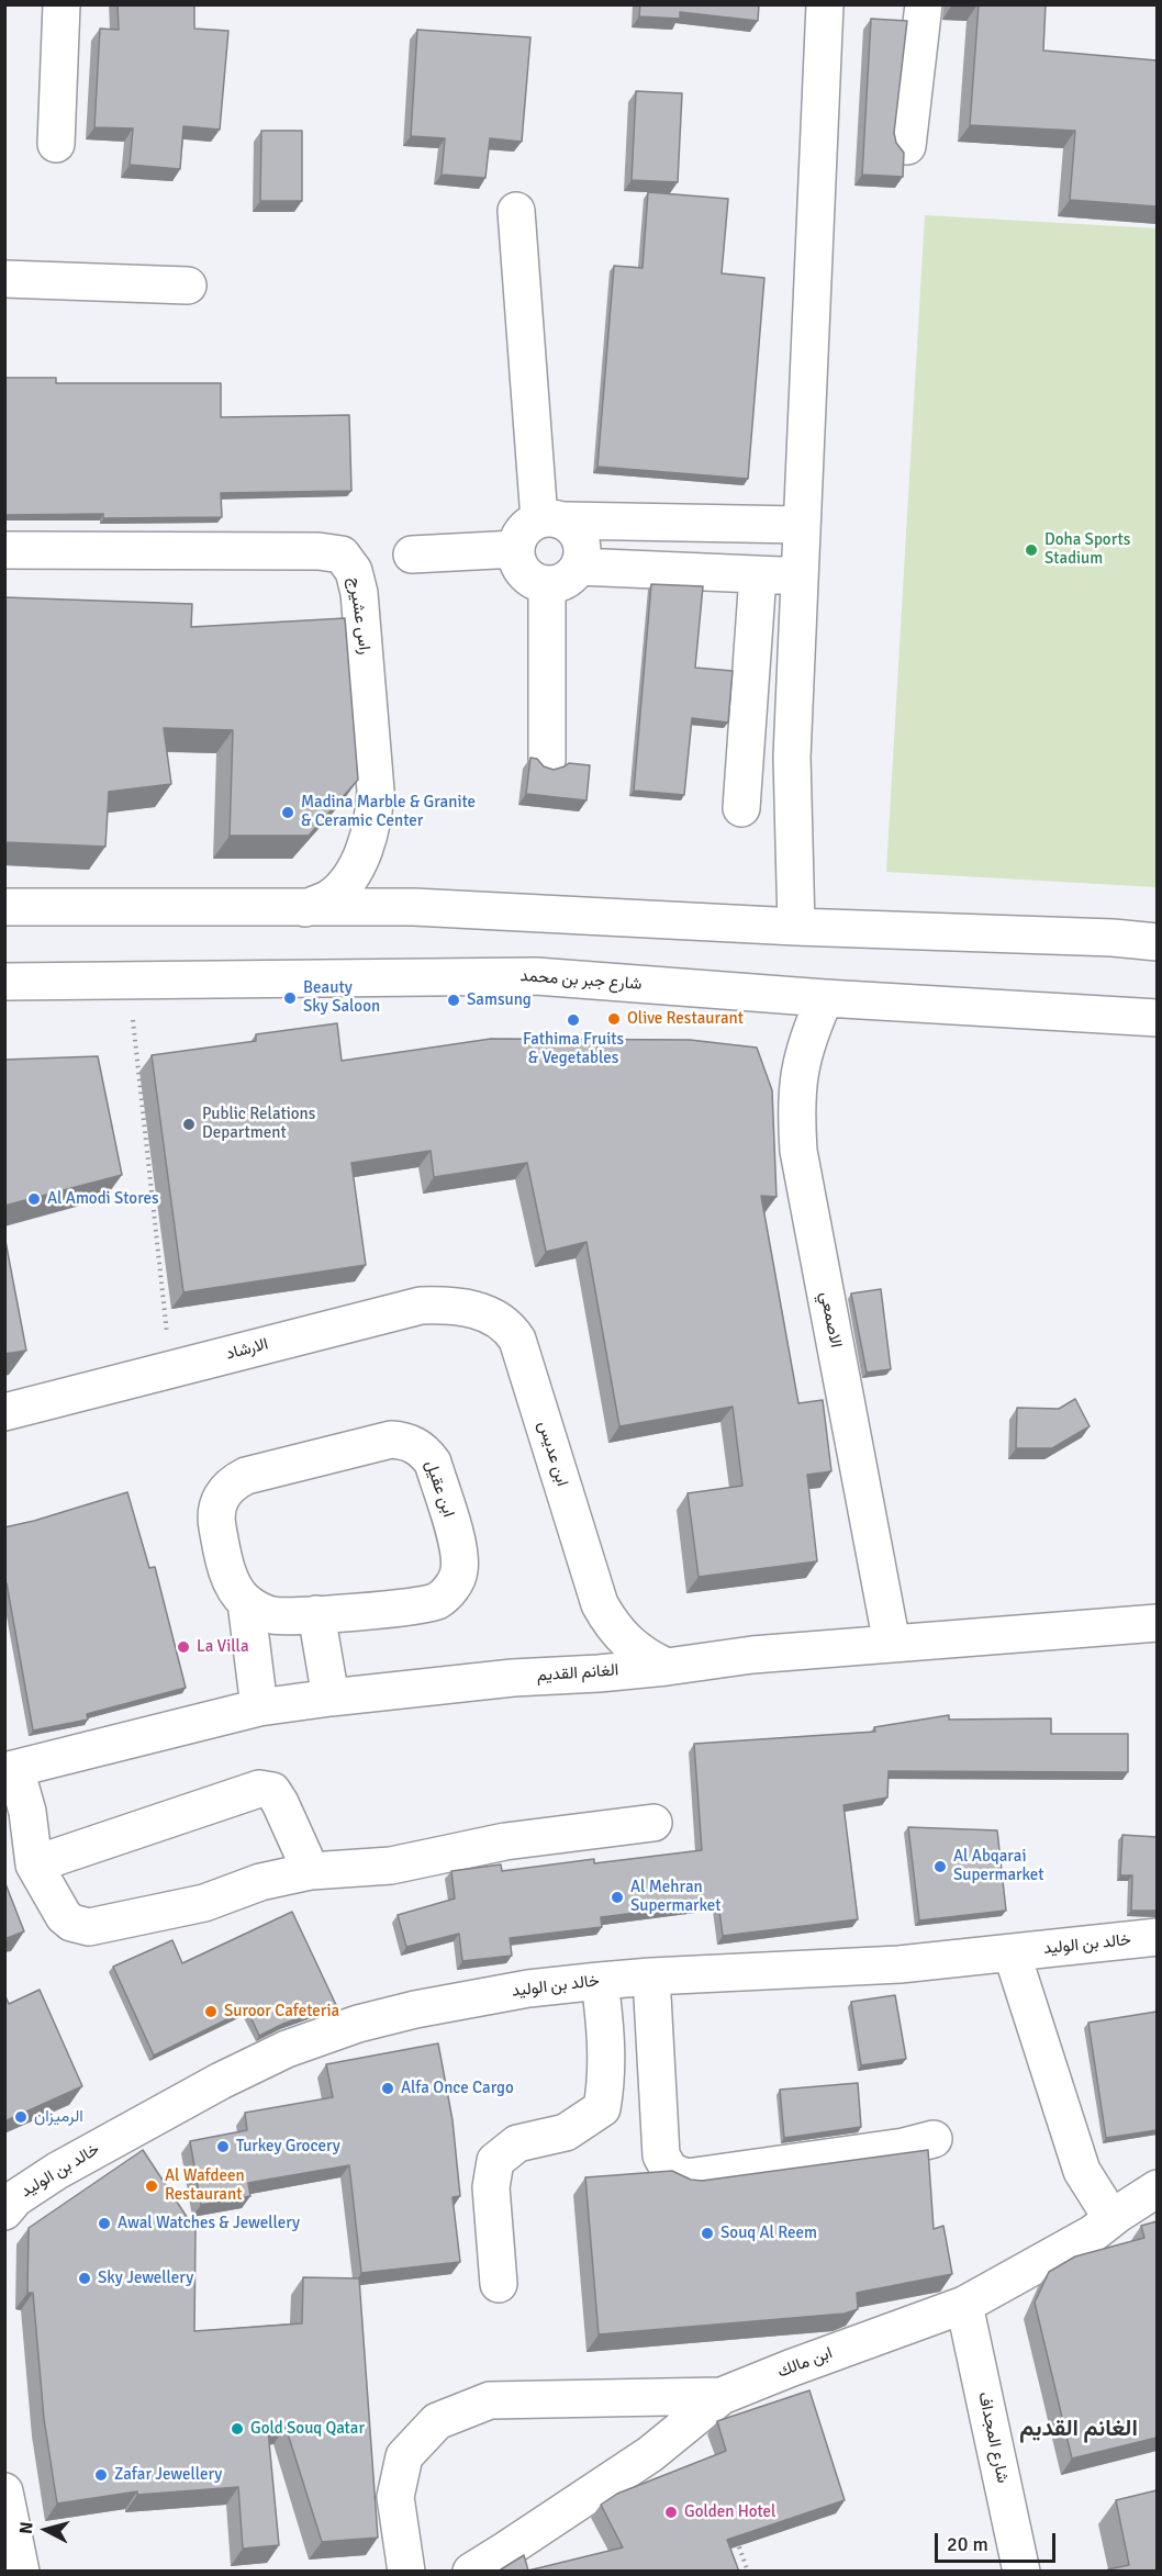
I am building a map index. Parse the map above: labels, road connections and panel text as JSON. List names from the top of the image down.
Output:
{
  "streets": {
    "street": [
      "راس عشيرج",
      "شارع جبر بن محمد",
      "الاصمعي",
      "الارشاد",
      "ابن عديس",
      "ابن عقيل",
      "الغانم القديم",
      "خالد بن الوليد",
      "ابن مالك",
      "شارع المجداف"
    ]
  },
  "crossings": [
    ["شارع جبر بن محمد", "الاصمعي"],
    ["الاصمعي", "الغانم القديم"],
    ["الارشاد", "ابن عديس"],
    ["ابن عديس", "الغانم القديم"],
    ["ابن مالك", "شارع المجداف"]
  ],
  "districts": ["الغانم القديم"],
  "places": [
    "Doha Sports Stadium",
    "Madina Marble & Granite & Ceramic Center",
    "Beauty Sky Saloon",
    "Samsung",
    "Olive Restaurant",
    "Fathima Fruits & Vegetables",
    "Public Relations Department",
    "Al Amodi Stores",
    "La Villa",
    "Al Abqarai Supermarket",
    "Al Mehran Supermarket",
    "Suroor Cafeteria",
    "Alfa Once Cargo",
    "الرميزان",
    "Turkey Grocery",
    "Al Wafdeen Restaurant",
    "Awal Watches & Jewellery",
    "Souq Al Reem",
    "Sky Jewellery",
    "Gold Souq Qatar",
    "Zafar Jewellery",
    "Golden Hotel"
  ],
  "scale_bar": "20 m",
  "north": "left"
}
